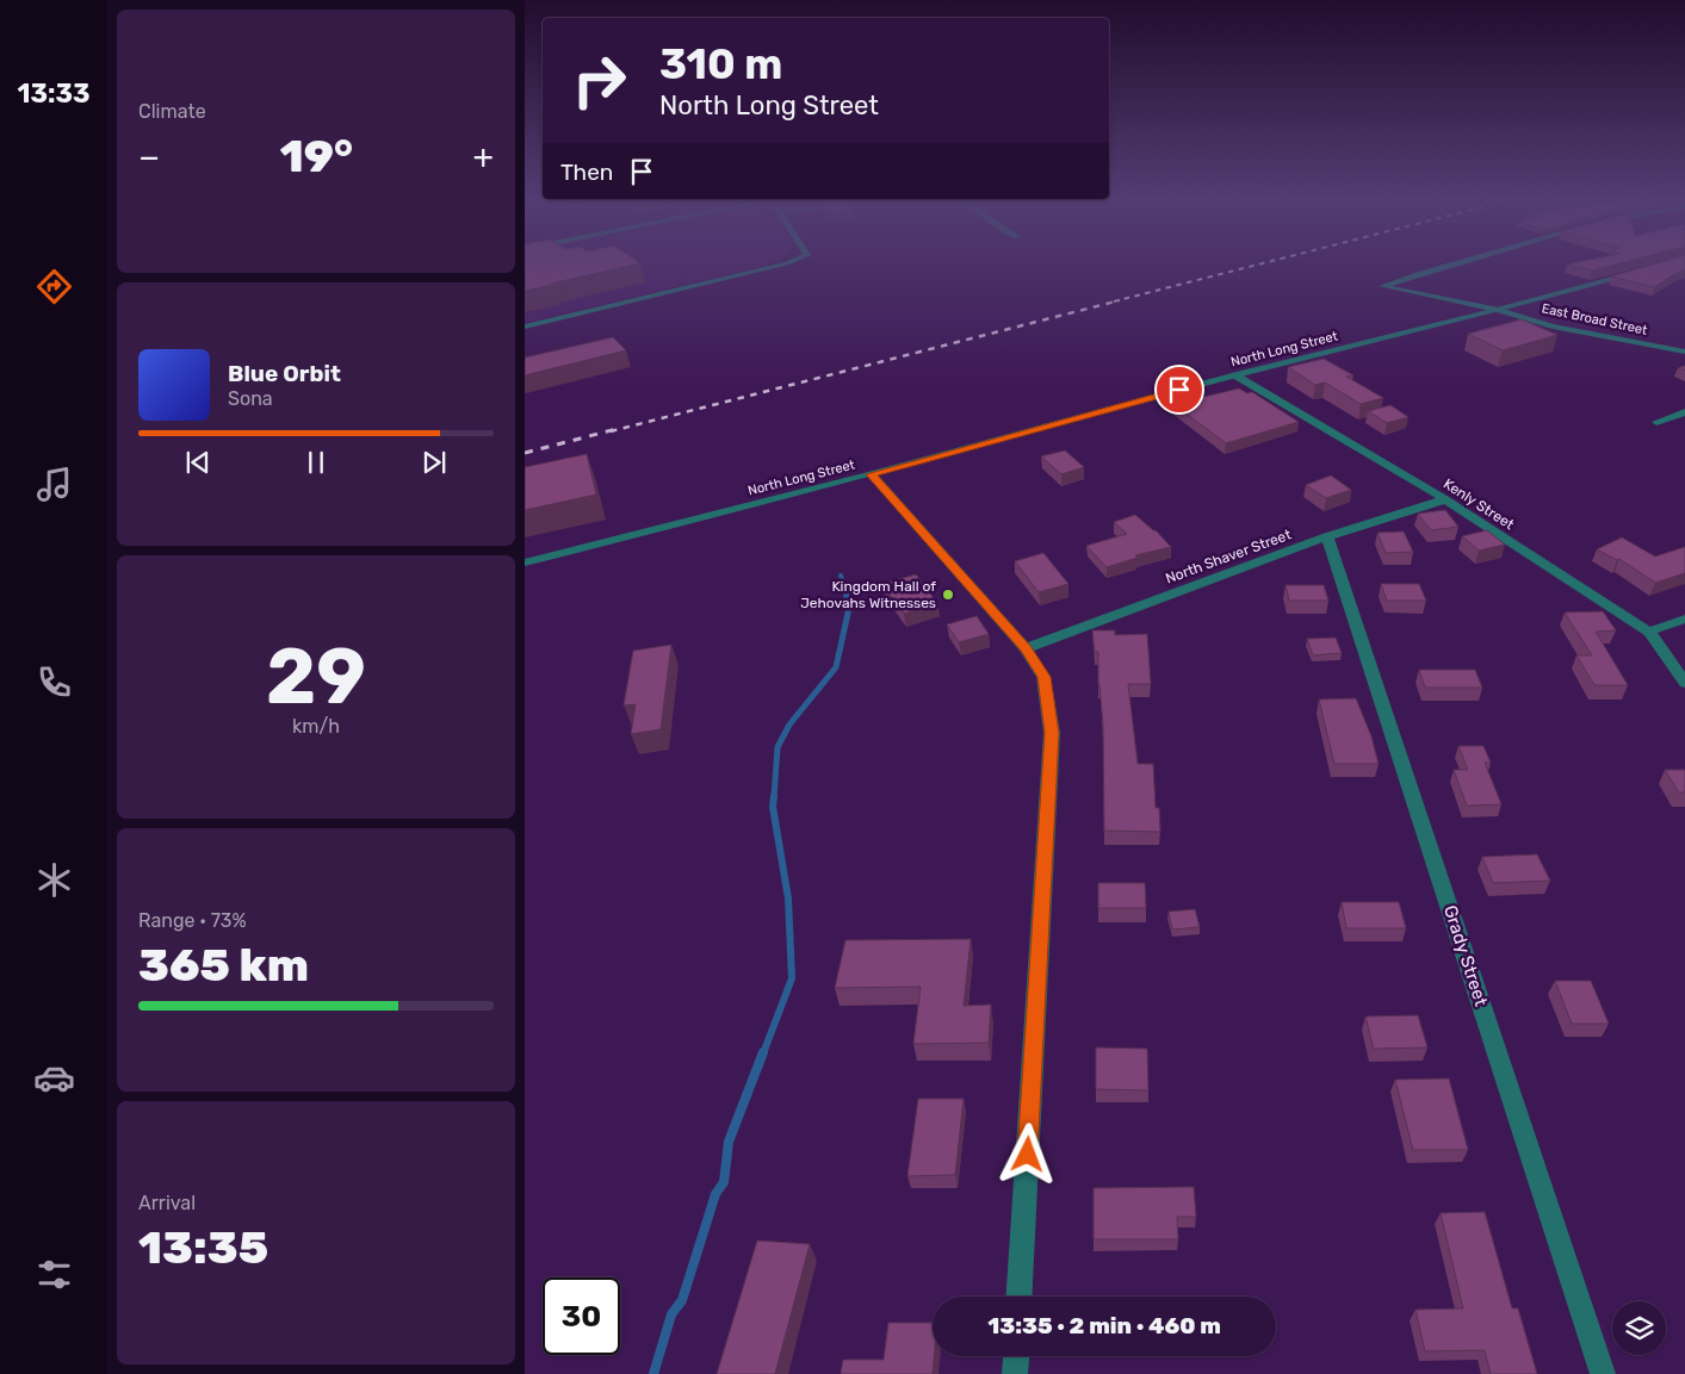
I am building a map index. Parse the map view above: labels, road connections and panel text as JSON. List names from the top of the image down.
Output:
{
  "streets": {
    "street": [
      "East Broad Street",
      "North Long Street",
      "Kenly Street",
      "North Shaver Street",
      "Grady Street"
    ]
  },
  "crossings": [
    ["East Broad Street", "North Long Street"],
    ["North Long Street", "Kenly Street"],
    ["Kenly Street", "North Shaver Street"],
    ["North Shaver Street", "Grady Street"]
  ],
  "places": ["Kingdom Hall of Jehovahs Witnesses"],
  "page": {
    "tabs": "13:33",
    "tile": [
      "Climate",
      ["29", "km/h"],
      ["Range · 73%", "365 km"],
      ["Arrival", "13:35"]
    ],
    "turn": ["310 m", "North Long Street"],
    "heat": ["−", "19°", "+"],
    "then": "Then",
    "song": ["Blue Orbit", "Sona"],
    "limit": "30",
    "trip": "13:35 · 2 min · 460 m"
  }
}
